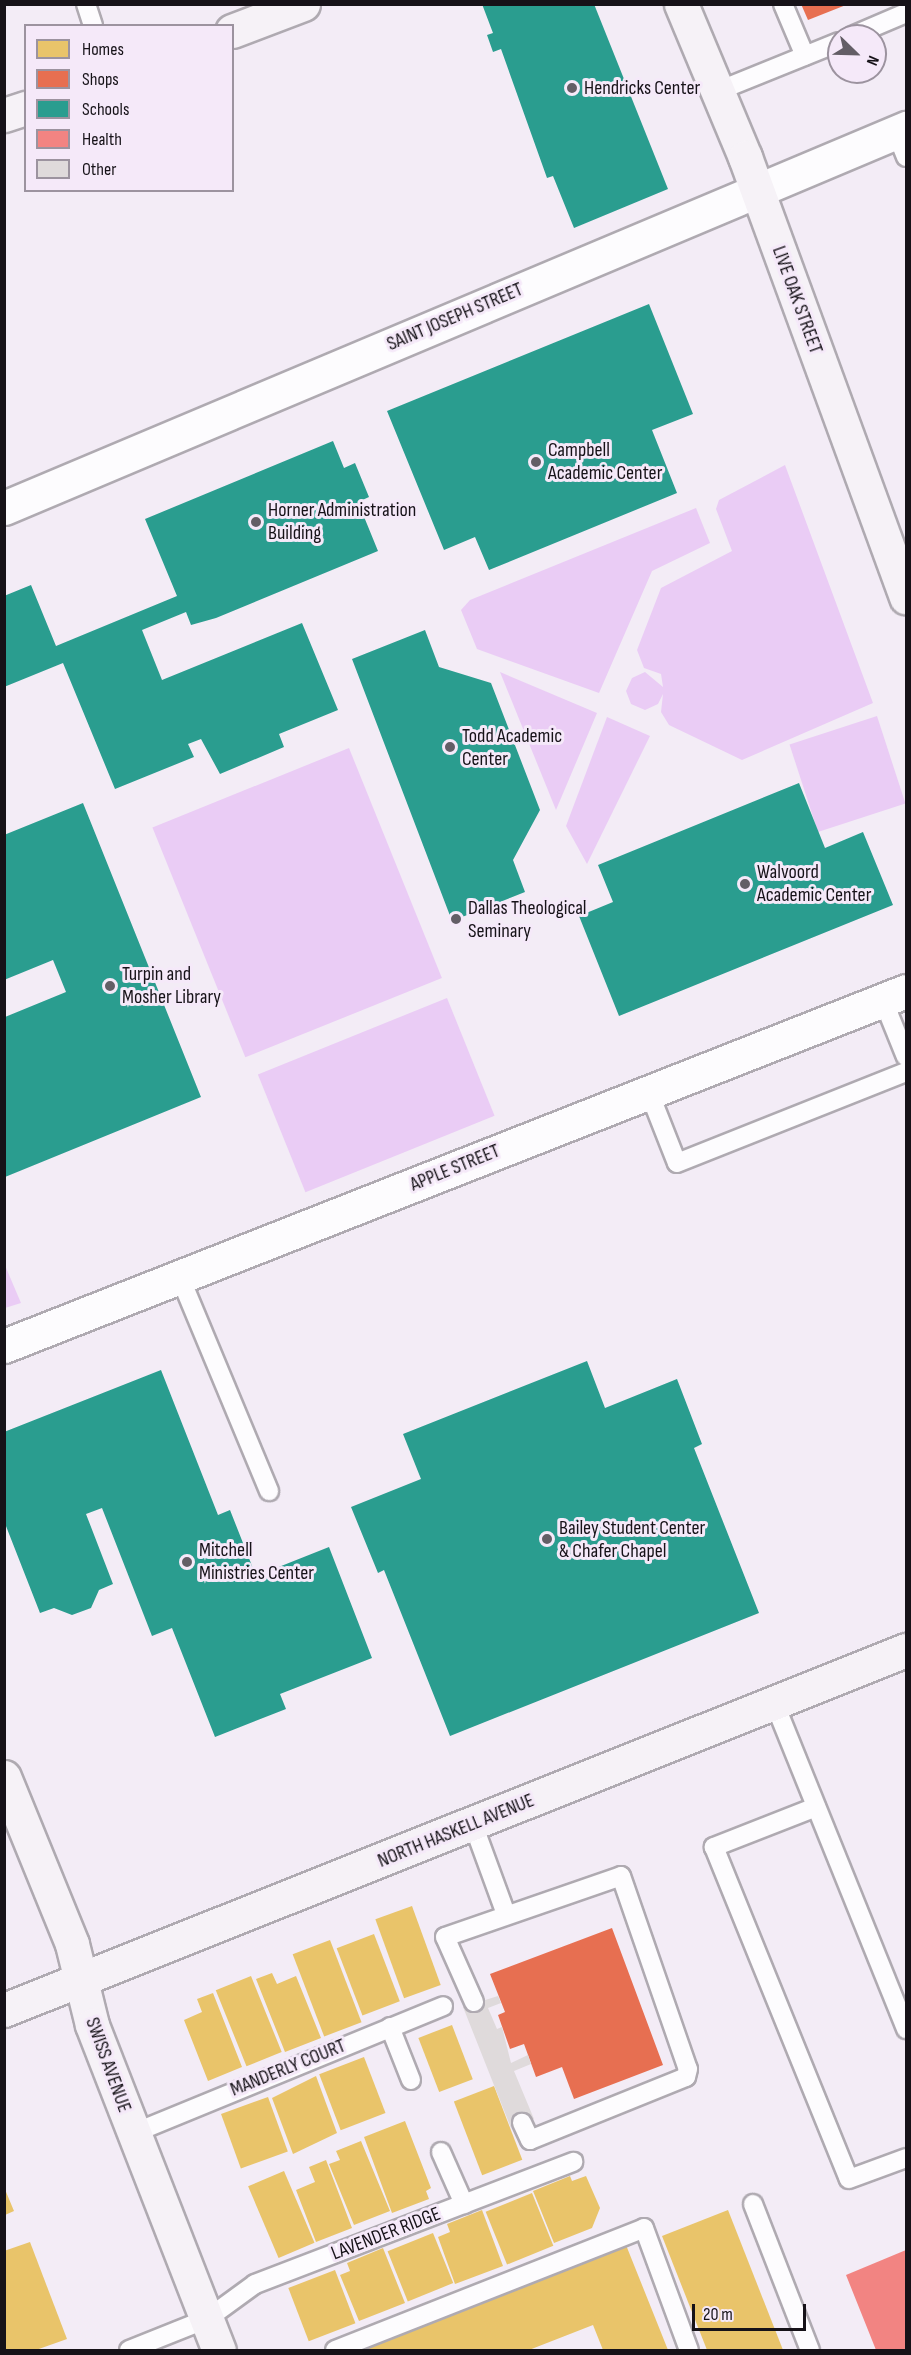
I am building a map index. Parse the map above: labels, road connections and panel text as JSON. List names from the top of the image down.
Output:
{
  "streets": {
    "street": [
      "LIVE OAK STREET",
      "SAINT JOSEPH STREET",
      "APPLE STREET",
      "NORTH HASKELL AVENUE",
      "SWISS AVENUE"
    ],
    "lane": ["MANDERLY COURT", "LAVENDER RIDGE"]
  },
  "crossings": [
    ["LIVE OAK STREET", "SAINT JOSEPH STREET"],
    ["NORTH HASKELL AVENUE", "SWISS AVENUE"],
    ["SWISS AVENUE", "MANDERLY COURT"],
    ["SWISS AVENUE", "LAVENDER RIDGE"]
  ],
  "places": [
    "Hendricks Center",
    "Campbell Academic Center",
    "Horner Administration Building",
    "Todd Academic Center",
    "Walvoord Academic Center",
    "Dallas Theological Seminary",
    "Turpin and Mosher Library",
    "Bailey Student Center & Chafer Chapel",
    "Mitchell Ministries Center"
  ],
  "legend": [
    "Homes",
    "Shops",
    "Schools",
    "Health",
    "Other"
  ],
  "scale_bar": "20 m",
  "north": "bottom right"
}
